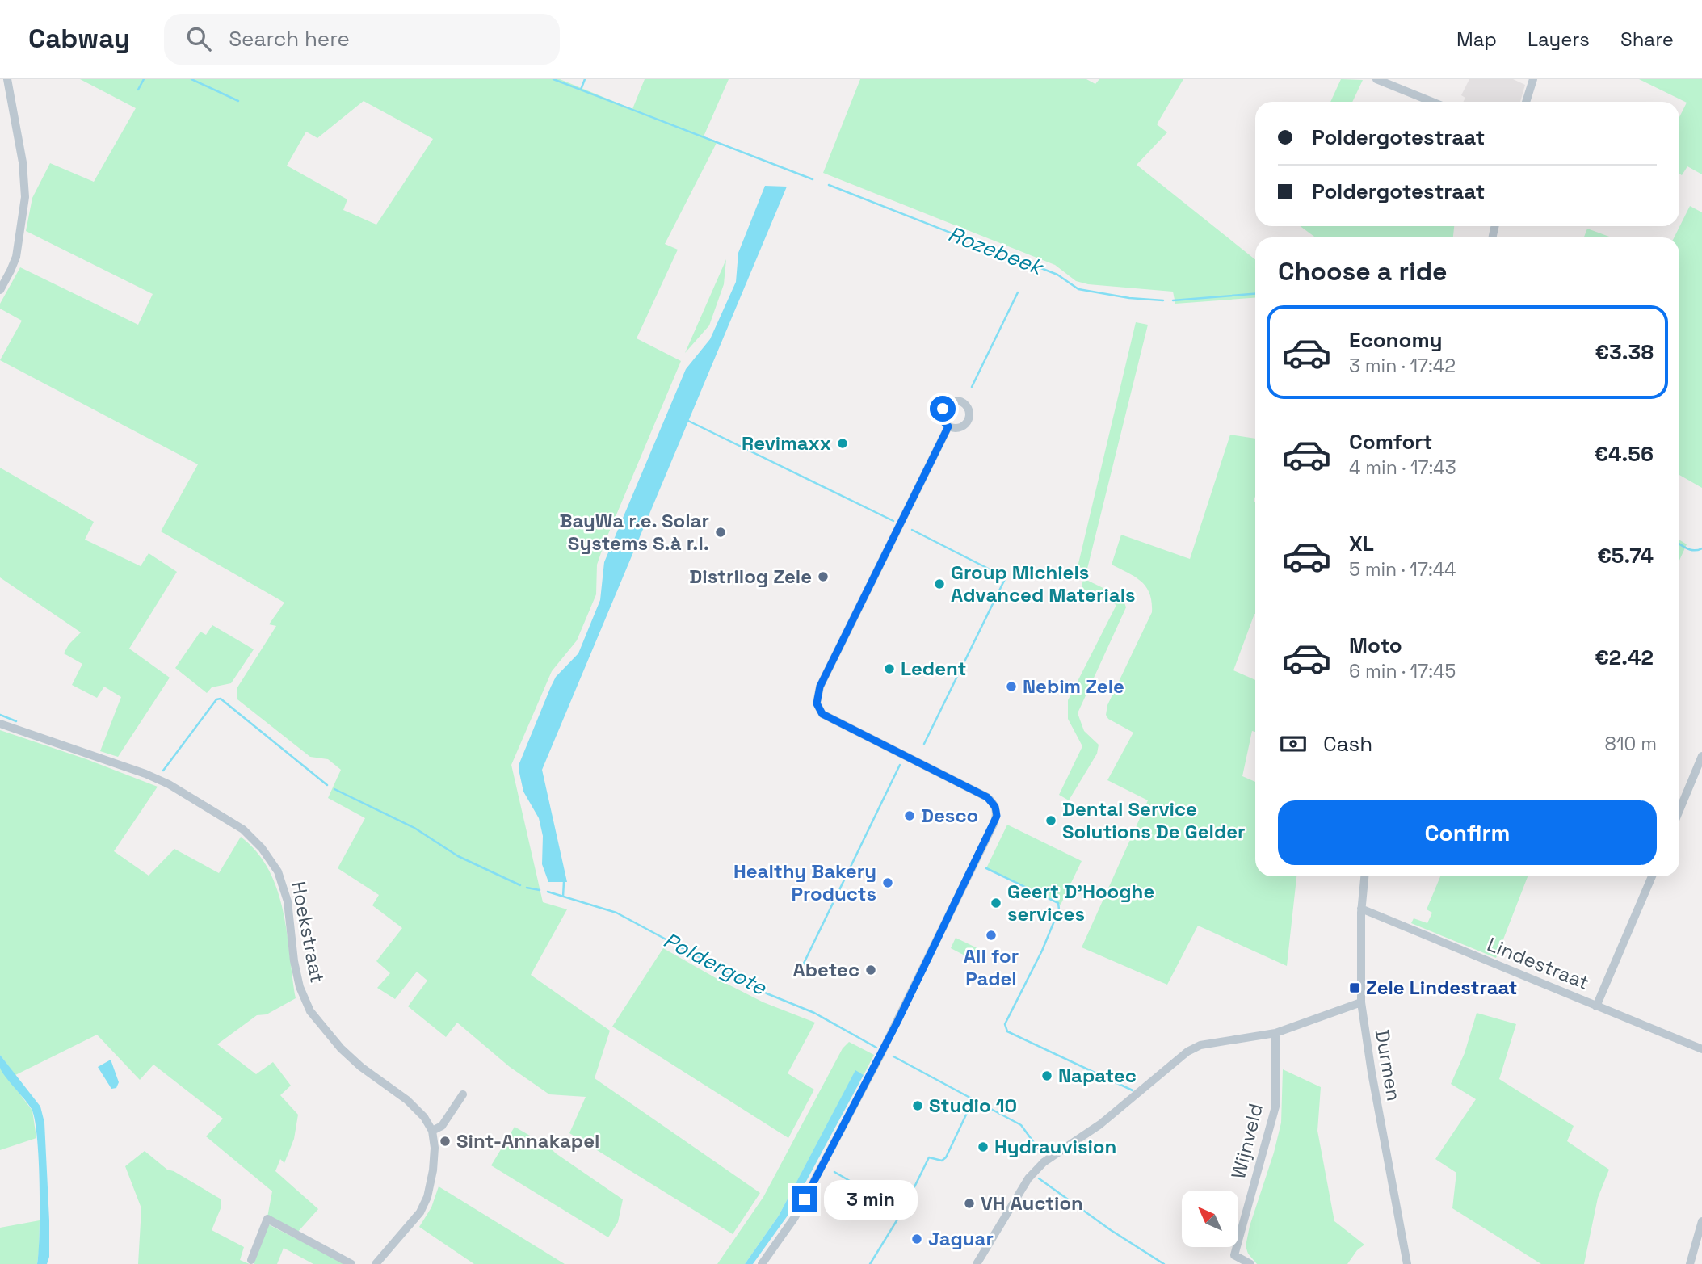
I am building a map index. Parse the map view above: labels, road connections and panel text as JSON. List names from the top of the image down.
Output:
{
  "streets": {
    "street": [
      "Hoekstraat",
      "Lindestraat",
      "Durmen",
      "Wijnveld"
    ]
  },
  "crossings": [
    ["Lindestraat", "Durmen"]
  ],
  "water": ["Rozebeek", "Poldergote"],
  "places": {
    "other": [
      "Revimaxx",
      "BayWa r.e. Solar Systems S.à r.l.",
      "Distrilog Zele",
      "Group Michiels Advanced Materials",
      "Ledent",
      "Nebim Zele",
      "Desco",
      "Dental Service Solutions De Gelder",
      "Healthy Bakery Products",
      "Geert D'Hooghe services",
      "All for Padel",
      "Abetec",
      "Napatec",
      "Studio 10",
      "Sint-Annakapel",
      "Hydrauvision",
      "VH Auction",
      "Jaguar"
    ],
    "transit": ["Zele Lindestraat"]
  },
  "north": "top left",
  "page": {
    "header": "Cabway",
    "search": "Search here",
    "nav": ["Map", "Layers", "Share"],
    "banner": ["Poldergotestraat", "Poldergotestraat"],
    "heading": "Choose a ride",
    "list": [
      {
        "name": "Economy",
        "note": "3 min · 17:42",
        "value": "€3.38"
      },
      {
        "name": "Comfort",
        "note": "4 min · 17:43",
        "value": "€4.56"
      },
      {
        "name": "XL",
        "note": "5 min · 17:44",
        "value": "€5.74"
      },
      {
        "name": "Moto",
        "note": "6 min · 17:45",
        "value": "€2.42"
      }
    ],
    "pay": ["Cash", "810 m"],
    "buttons": "Confirm",
    "bubble": "3 min"
  }
}
